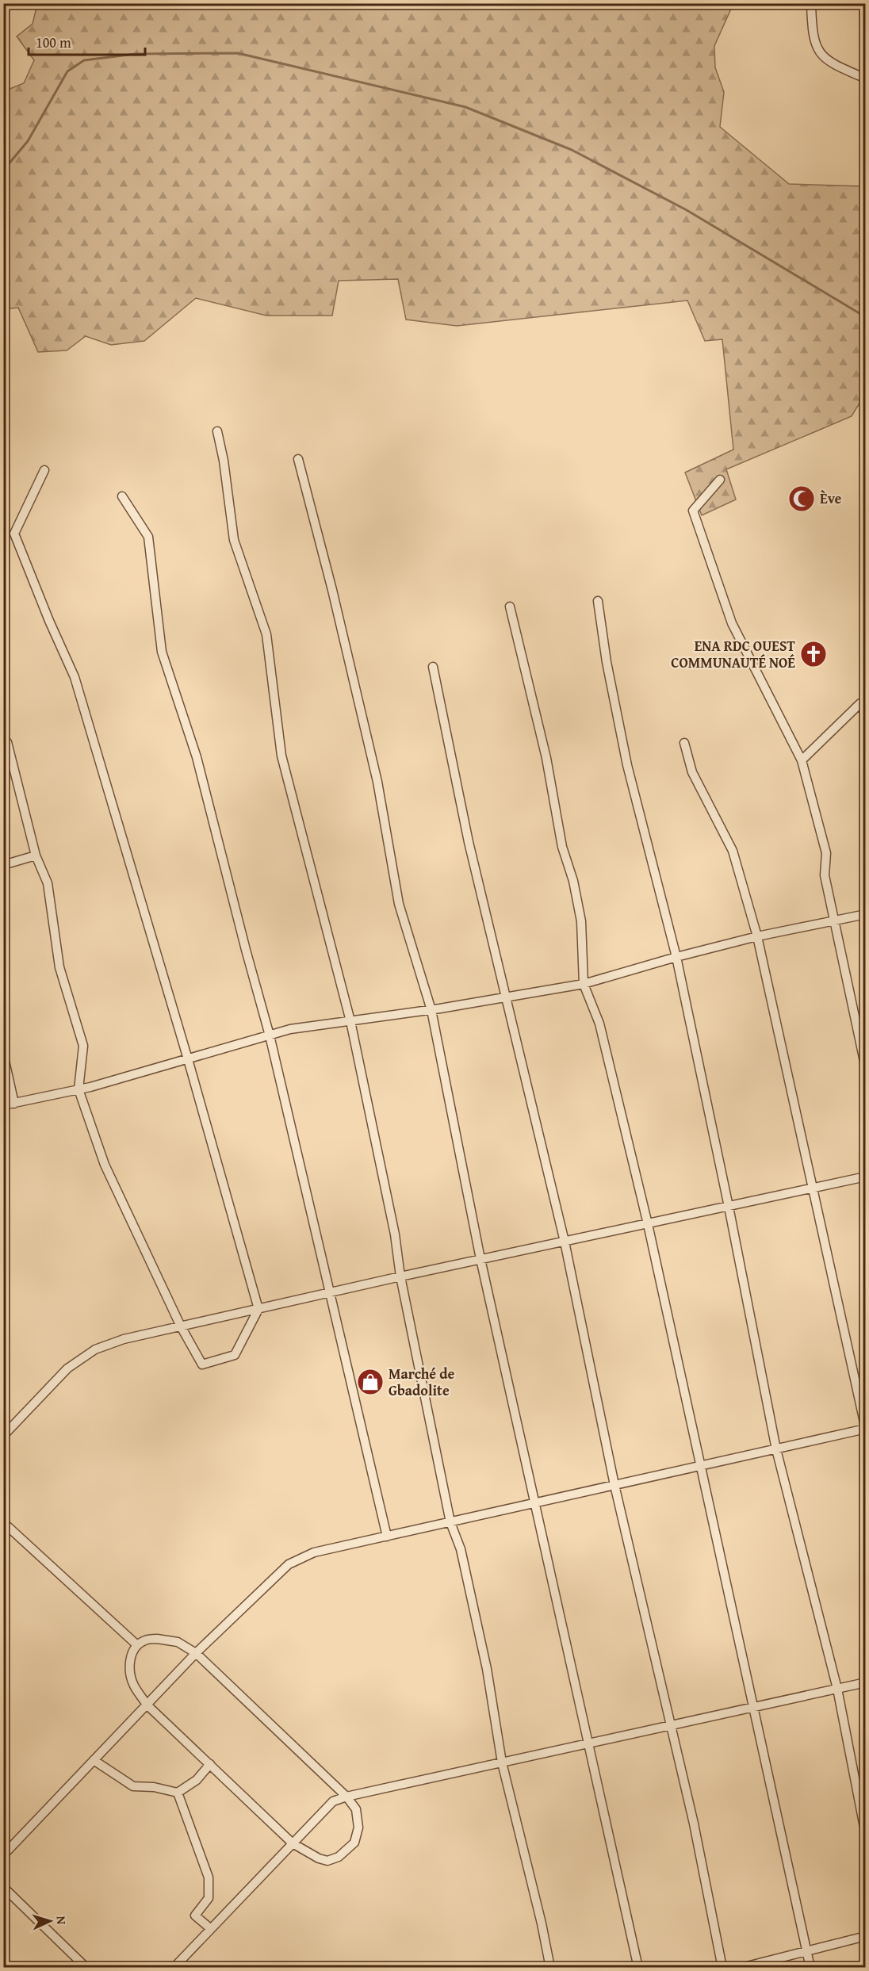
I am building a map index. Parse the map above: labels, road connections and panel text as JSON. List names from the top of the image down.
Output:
{
  "places": {
    "mosque": ["Ève"],
    "church": ["ENA RDC OUEST COMMUNAUTÉ NOÉ"],
    "shop": ["Marché de Gbadolite"]
  },
  "scale_bar": "100 m",
  "north": "right"
}
